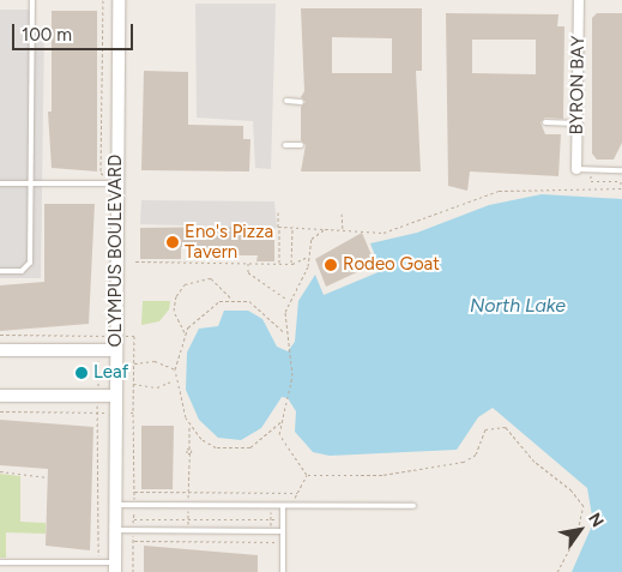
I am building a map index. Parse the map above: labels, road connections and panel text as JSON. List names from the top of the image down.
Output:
{
  "streets": {
    "street": ["BYRON BAY", "OLYMPUS BOULEVARD"]
  },
  "water": ["North Lake"],
  "places": ["Eno's Pizza Tavern", "Rodeo Goat", "Leaf"],
  "scale_bar": "100 m",
  "north": "top right"
}
